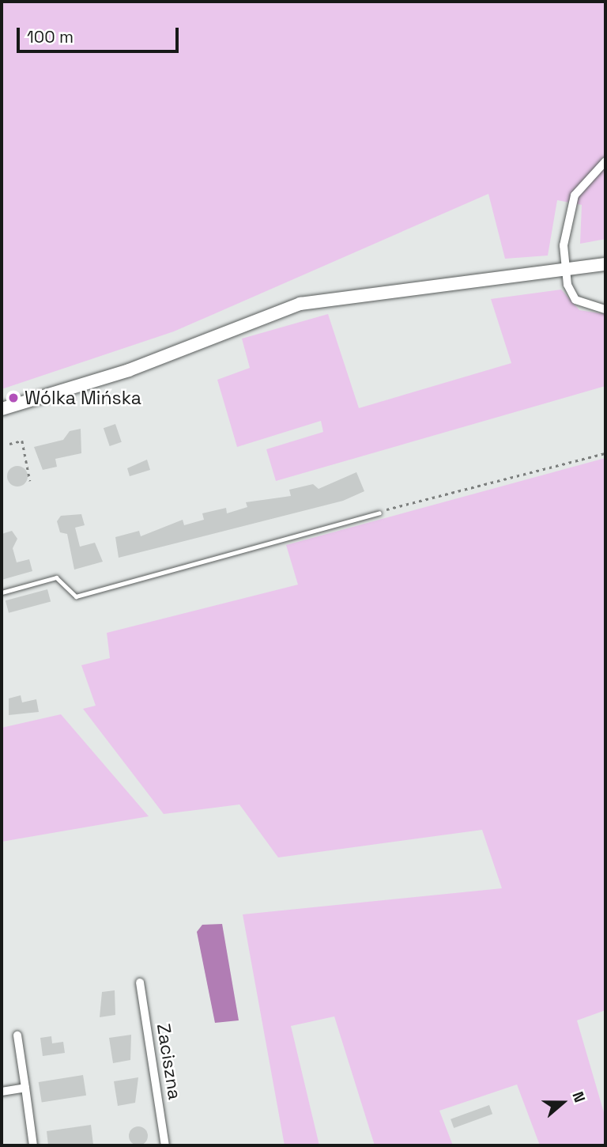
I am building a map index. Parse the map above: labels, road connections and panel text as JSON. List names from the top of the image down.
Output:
{
  "streets": {
    "street": ["Zaciszna"]
  },
  "places": ["Wólka Mińska"],
  "scale_bar": "100 m",
  "north": "right"
}
